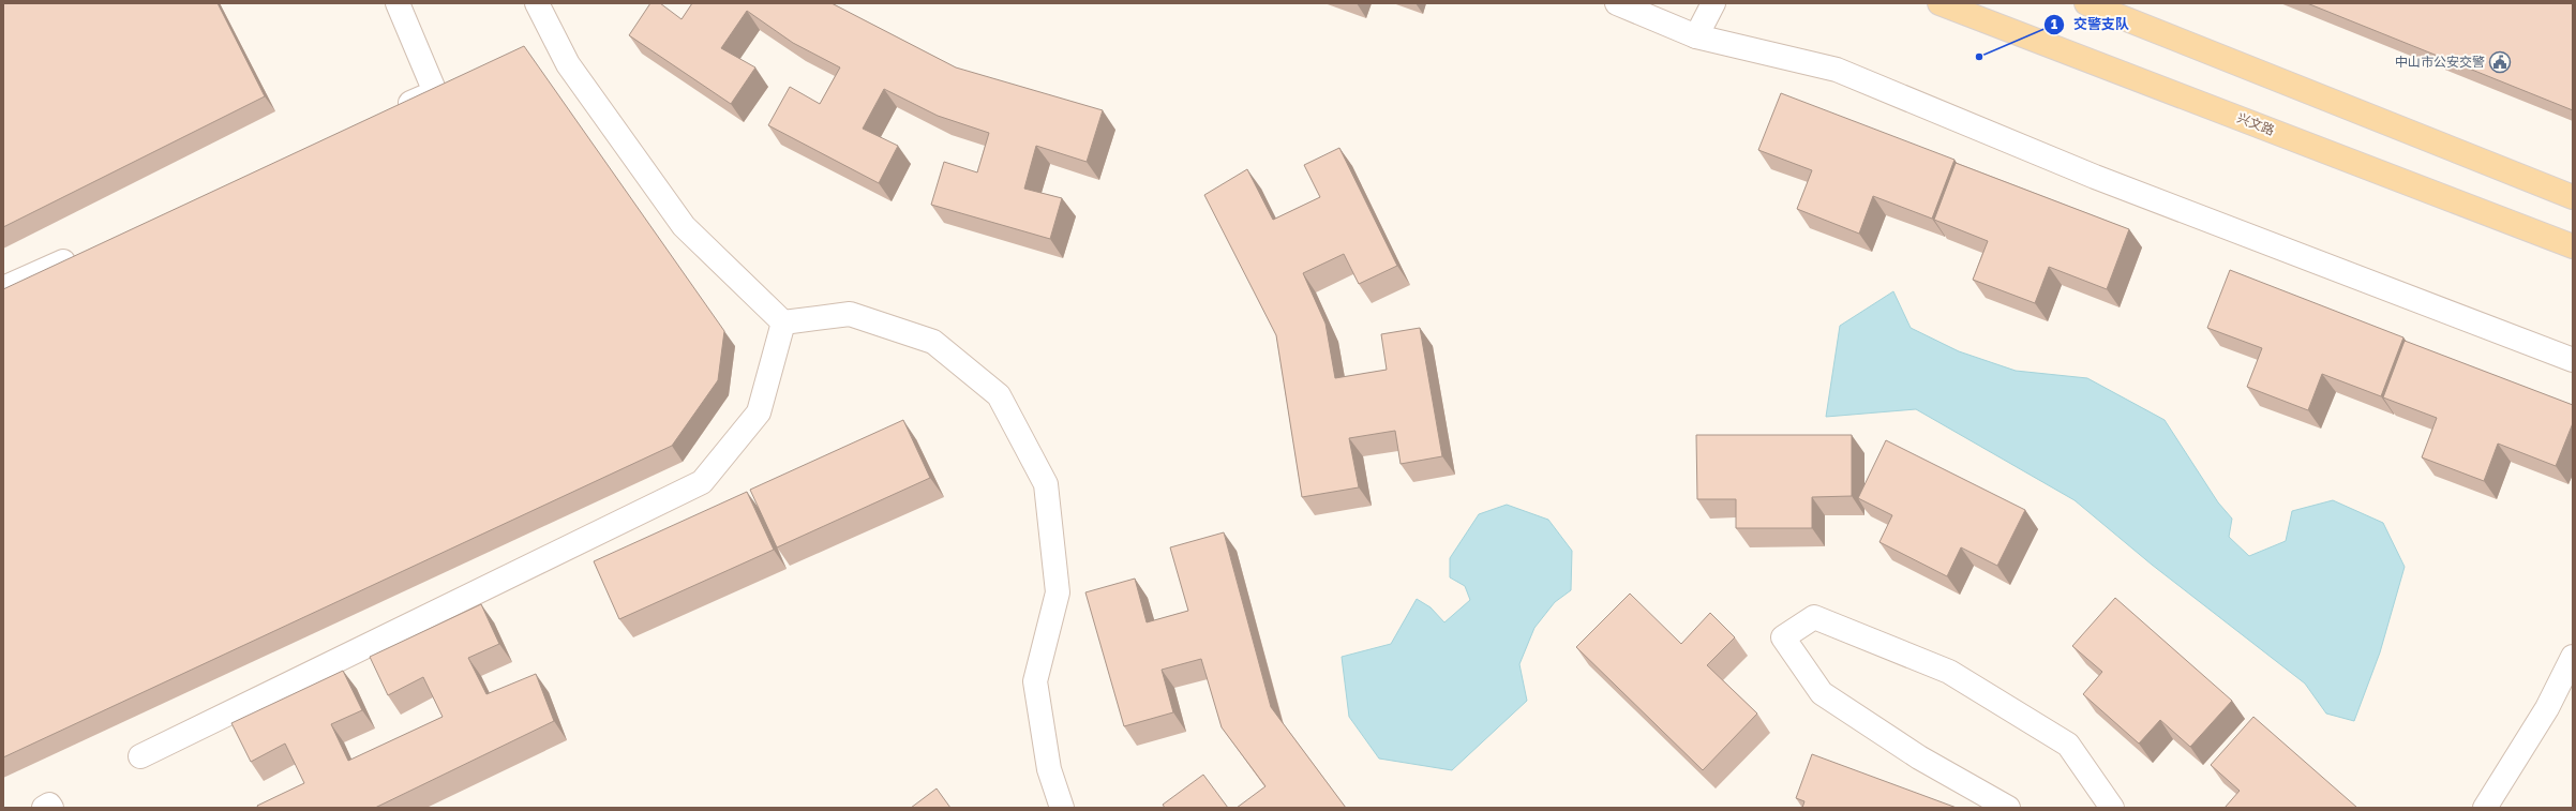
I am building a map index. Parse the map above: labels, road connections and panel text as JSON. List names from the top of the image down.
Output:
{
  "streets": {
    "main road": ["兴文路"]
  },
  "places": {
    "other": ["交警支队"],
    "public building": ["中山市公安交警"]
  }
}
